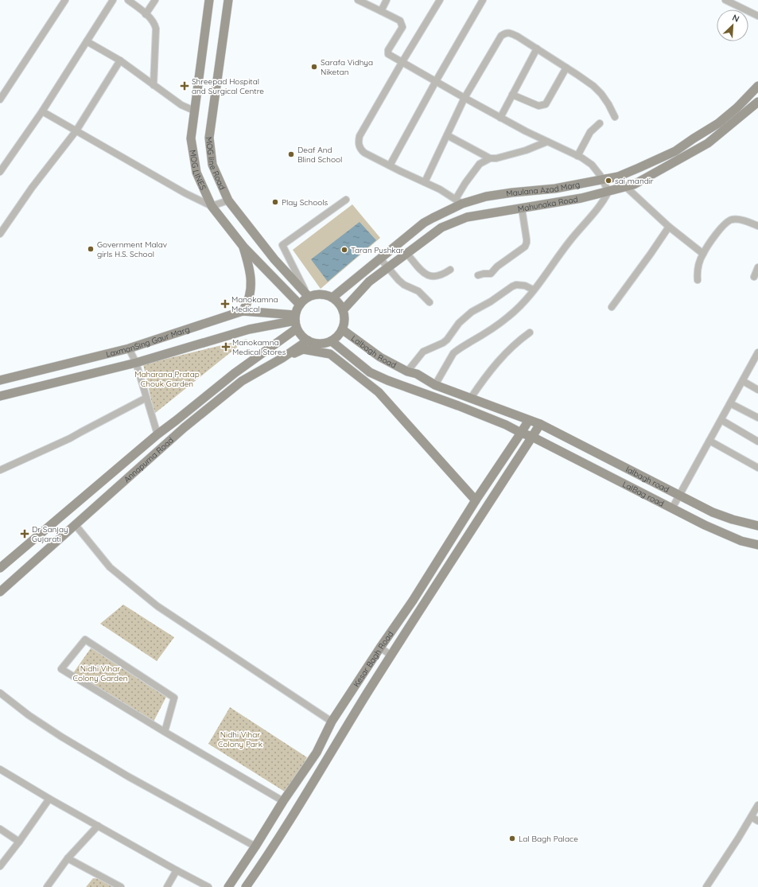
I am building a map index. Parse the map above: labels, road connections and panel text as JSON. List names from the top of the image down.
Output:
{
  "streets": {
    "main road": [
      "MOG line Road",
      "MOG LINES",
      "Maulana Azad Marg",
      "Mahunaka Road",
      "LaxmanSing Gaur Marg",
      "Lalbagh Road",
      "Annapurna Road",
      "lalbagh road",
      "LalBag road",
      "Kesar Bagh Road"
    ]
  },
  "crossings": [
    ["MOG line Road", "MOG LINES"],
    ["MOG line Road", "Maulana Azad Marg"],
    ["MOG line Road", "Mahunaka Road"],
    ["MOG line Road", "LaxmanSing Gaur Marg"],
    ["MOG line Road", "Lalbagh Road"],
    ["MOG line Road", "Annapurna Road"],
    ["MOG LINES", "Maulana Azad Marg"],
    ["MOG LINES", "Mahunaka Road"],
    ["MOG LINES", "LaxmanSing Gaur Marg"],
    ["MOG LINES", "Lalbagh Road"],
    ["MOG LINES", "Annapurna Road"],
    ["Maulana Azad Marg", "Mahunaka Road"],
    ["Maulana Azad Marg", "LaxmanSing Gaur Marg"],
    ["Maulana Azad Marg", "Lalbagh Road"],
    ["Maulana Azad Marg", "Annapurna Road"],
    ["Mahunaka Road", "LaxmanSing Gaur Marg"],
    ["Mahunaka Road", "Lalbagh Road"],
    ["Mahunaka Road", "Annapurna Road"],
    ["LaxmanSing Gaur Marg", "Lalbagh Road"],
    ["LaxmanSing Gaur Marg", "Annapurna Road"],
    ["Lalbagh Road", "Annapurna Road"],
    ["lalbagh road", "Kesar Bagh Road"],
    ["LalBag road", "Kesar Bagh Road"]
  ],
  "parks": ["Maharana Pratap Chouk Garden", "Nidhi Vihar Colony Garden", "Nidhi Vihar Colony Park"],
  "places": {
    "other": [
      "Sarafa Vidhya Niketan",
      "Deaf And Blind School",
      "sai mandir",
      "Play Schools",
      "Government Malav girls H.S. School",
      "Taran Pushkar",
      "Lal Bagh Palace"
    ],
    "health": [
      "Shreepad Hospital and Surgical Centre",
      "Manokamna Medical",
      "Manokamna Medical Stores",
      "Dr Sanjay Gujarati"
    ]
  },
  "north": "top right"
}
